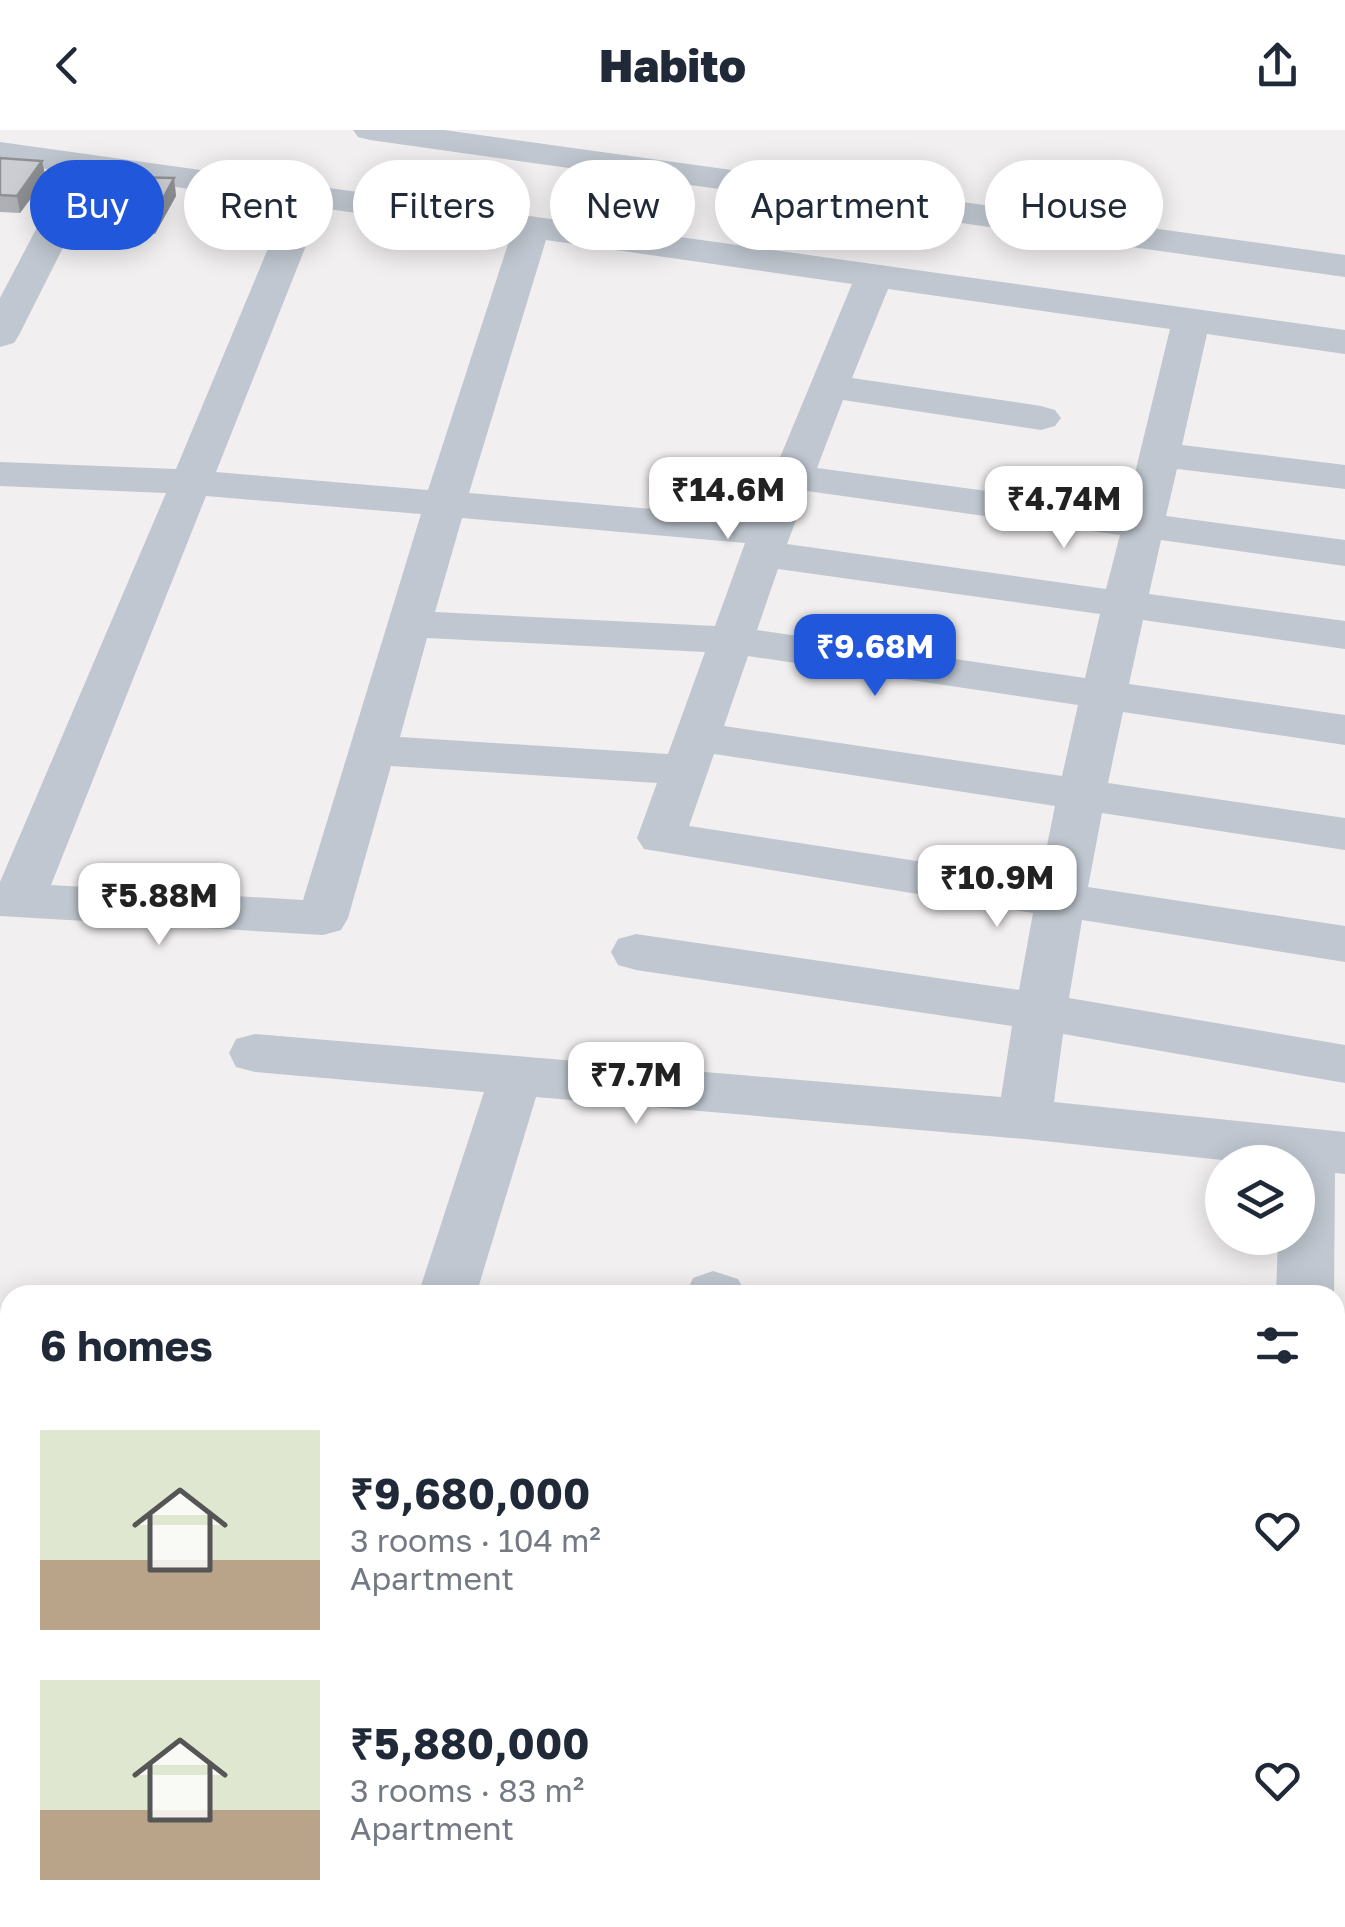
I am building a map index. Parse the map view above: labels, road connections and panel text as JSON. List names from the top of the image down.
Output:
{
  "page": {
    "header": "Habito",
    "chip": [
      "Buy",
      "Rent",
      "Filters",
      "New",
      "Apartment",
      "House"
    ],
    "price": [
      "₹14.6M",
      "₹4.74M",
      "₹9.68M",
      "₹10.9M",
      "₹5.88M",
      "₹7.7M"
    ],
    "heading": "6 homes",
    "list": [
      {
        "name": "₹9,680,000",
        "note": "3 rooms · 104 m² · Apartment"
      },
      {
        "name": "₹5,880,000",
        "note": "3 rooms · 83 m² · Apartment"
      }
    ]
  }
}
